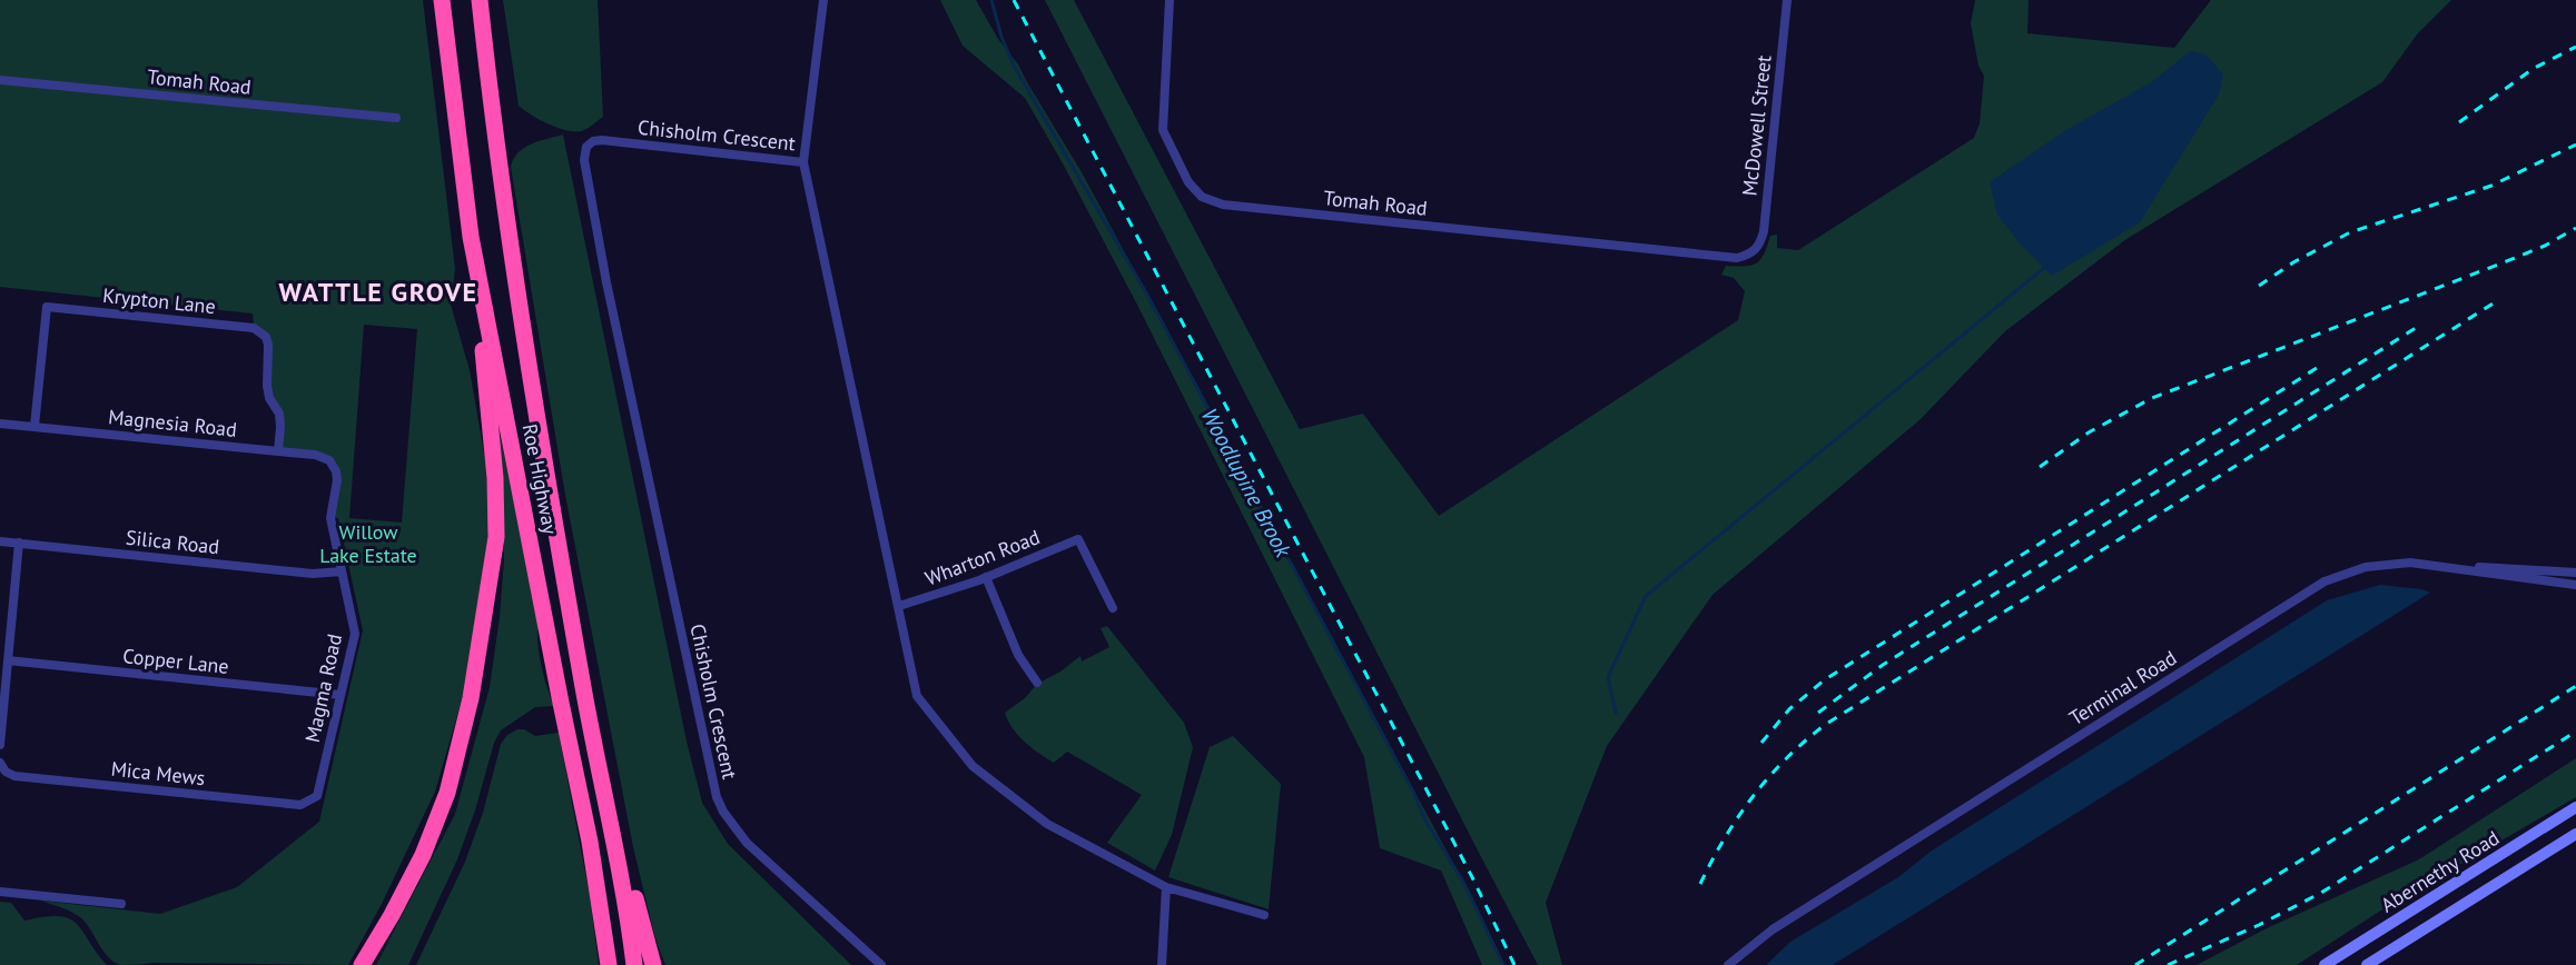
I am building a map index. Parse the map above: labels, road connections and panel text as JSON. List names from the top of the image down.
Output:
{
  "streets": {
    "highway": ["Roe Highway"],
    "main road": ["Abernethy Road"],
    "street": [
      "Tomah Road",
      "McDowell Street",
      "Chisholm Crescent",
      "Krypton Lane",
      "Magnesia Road",
      "Silica Road",
      "Wharton Road",
      "Copper Lane",
      "Magma Road",
      "Terminal Road",
      "Mica Mews"
    ]
  },
  "crossings": [
    ["Tomah Road", "McDowell Street"],
    ["Chisholm Crescent", "Wharton Road"],
    ["Krypton Lane", "Magnesia Road"],
    ["Magnesia Road", "Magma Road"],
    ["Silica Road", "Magma Road"],
    ["Copper Lane", "Magma Road"],
    ["Magma Road", "Mica Mews"]
  ],
  "districts": ["WATTLE GROVE"],
  "water": ["Woodlupine Brook"],
  "parks": ["Willow Lake Estate"]
}
